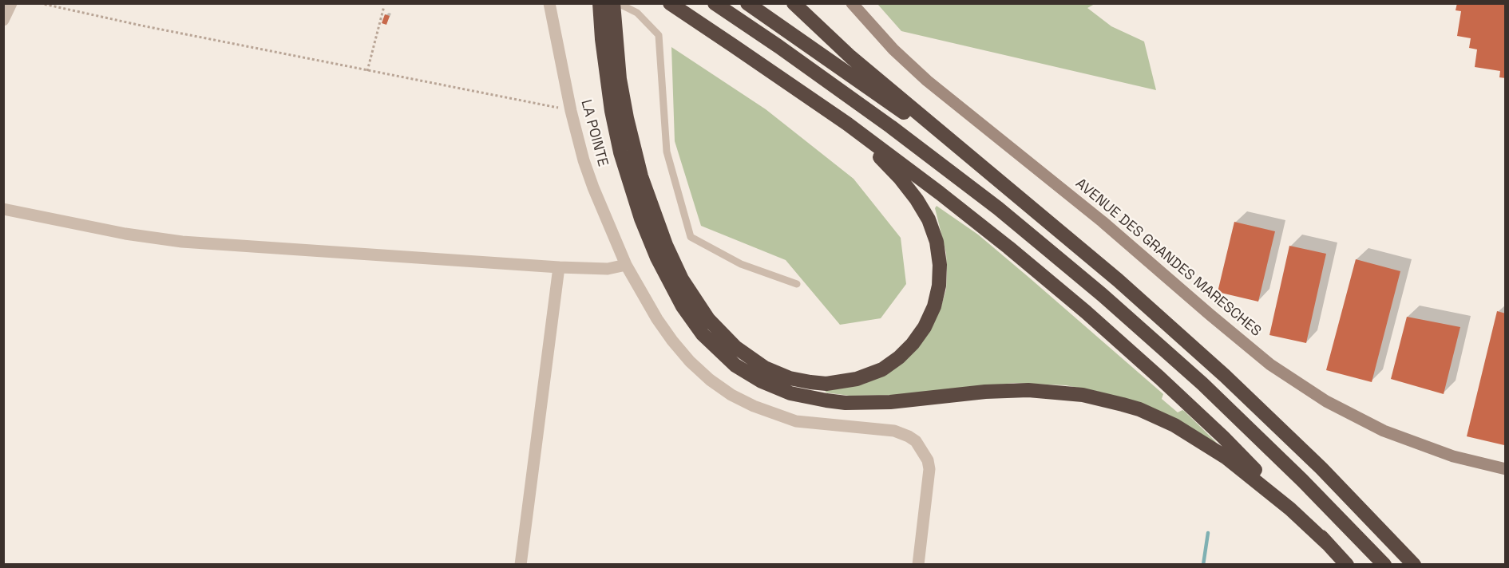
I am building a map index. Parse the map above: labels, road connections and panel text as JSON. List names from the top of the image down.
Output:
{
  "streets": {
    "main road": ["AVENUE DES GRANDES MARESCHES"],
    "street": ["LA POINTE"]
  }
}
